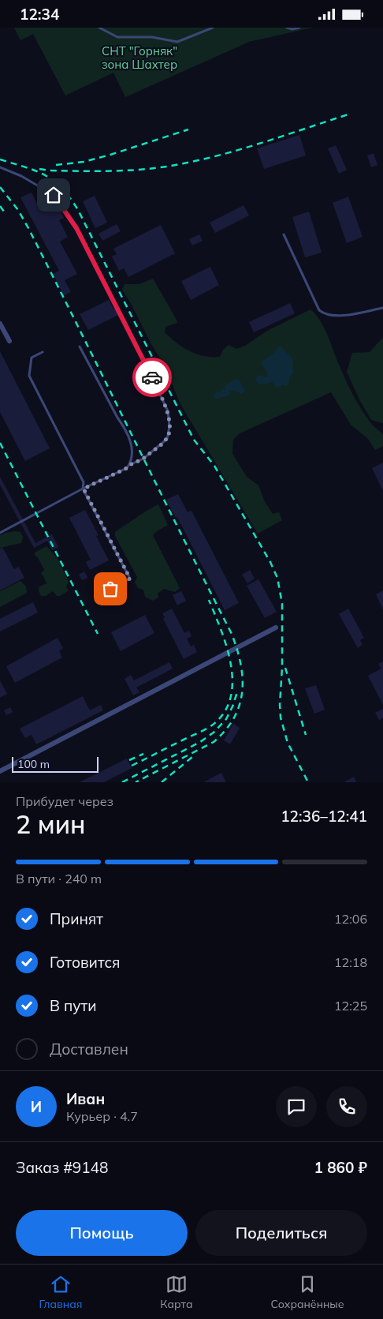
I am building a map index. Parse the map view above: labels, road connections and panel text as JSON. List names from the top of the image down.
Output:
{
  "parks": ["СНТ \"Горняк\" зона Шахтер"],
  "scale_bar": "100 m",
  "page": {
    "status": "12:34",
    "scale": "100 m",
    "heading": ["2 мин", "Прибудет через", "12:36–12:41"],
    "panel": [
      "Иван",
      "Курьер · 4.7",
      "Заказ #9148",
      "1 860 ₽"
    ],
    "bar": "В пути · 240 m",
    "list": [
      ["Принят", "12:06"],
      ["Готовится", "12:18"],
      ["В пути", "12:25"],
      "Доставлен"
    ],
    "round": "И",
    "buttons": ["Помощь", "Поделиться"],
    "tabs": ["Главная", "Карта", "Сохранённые"]
  }
}
